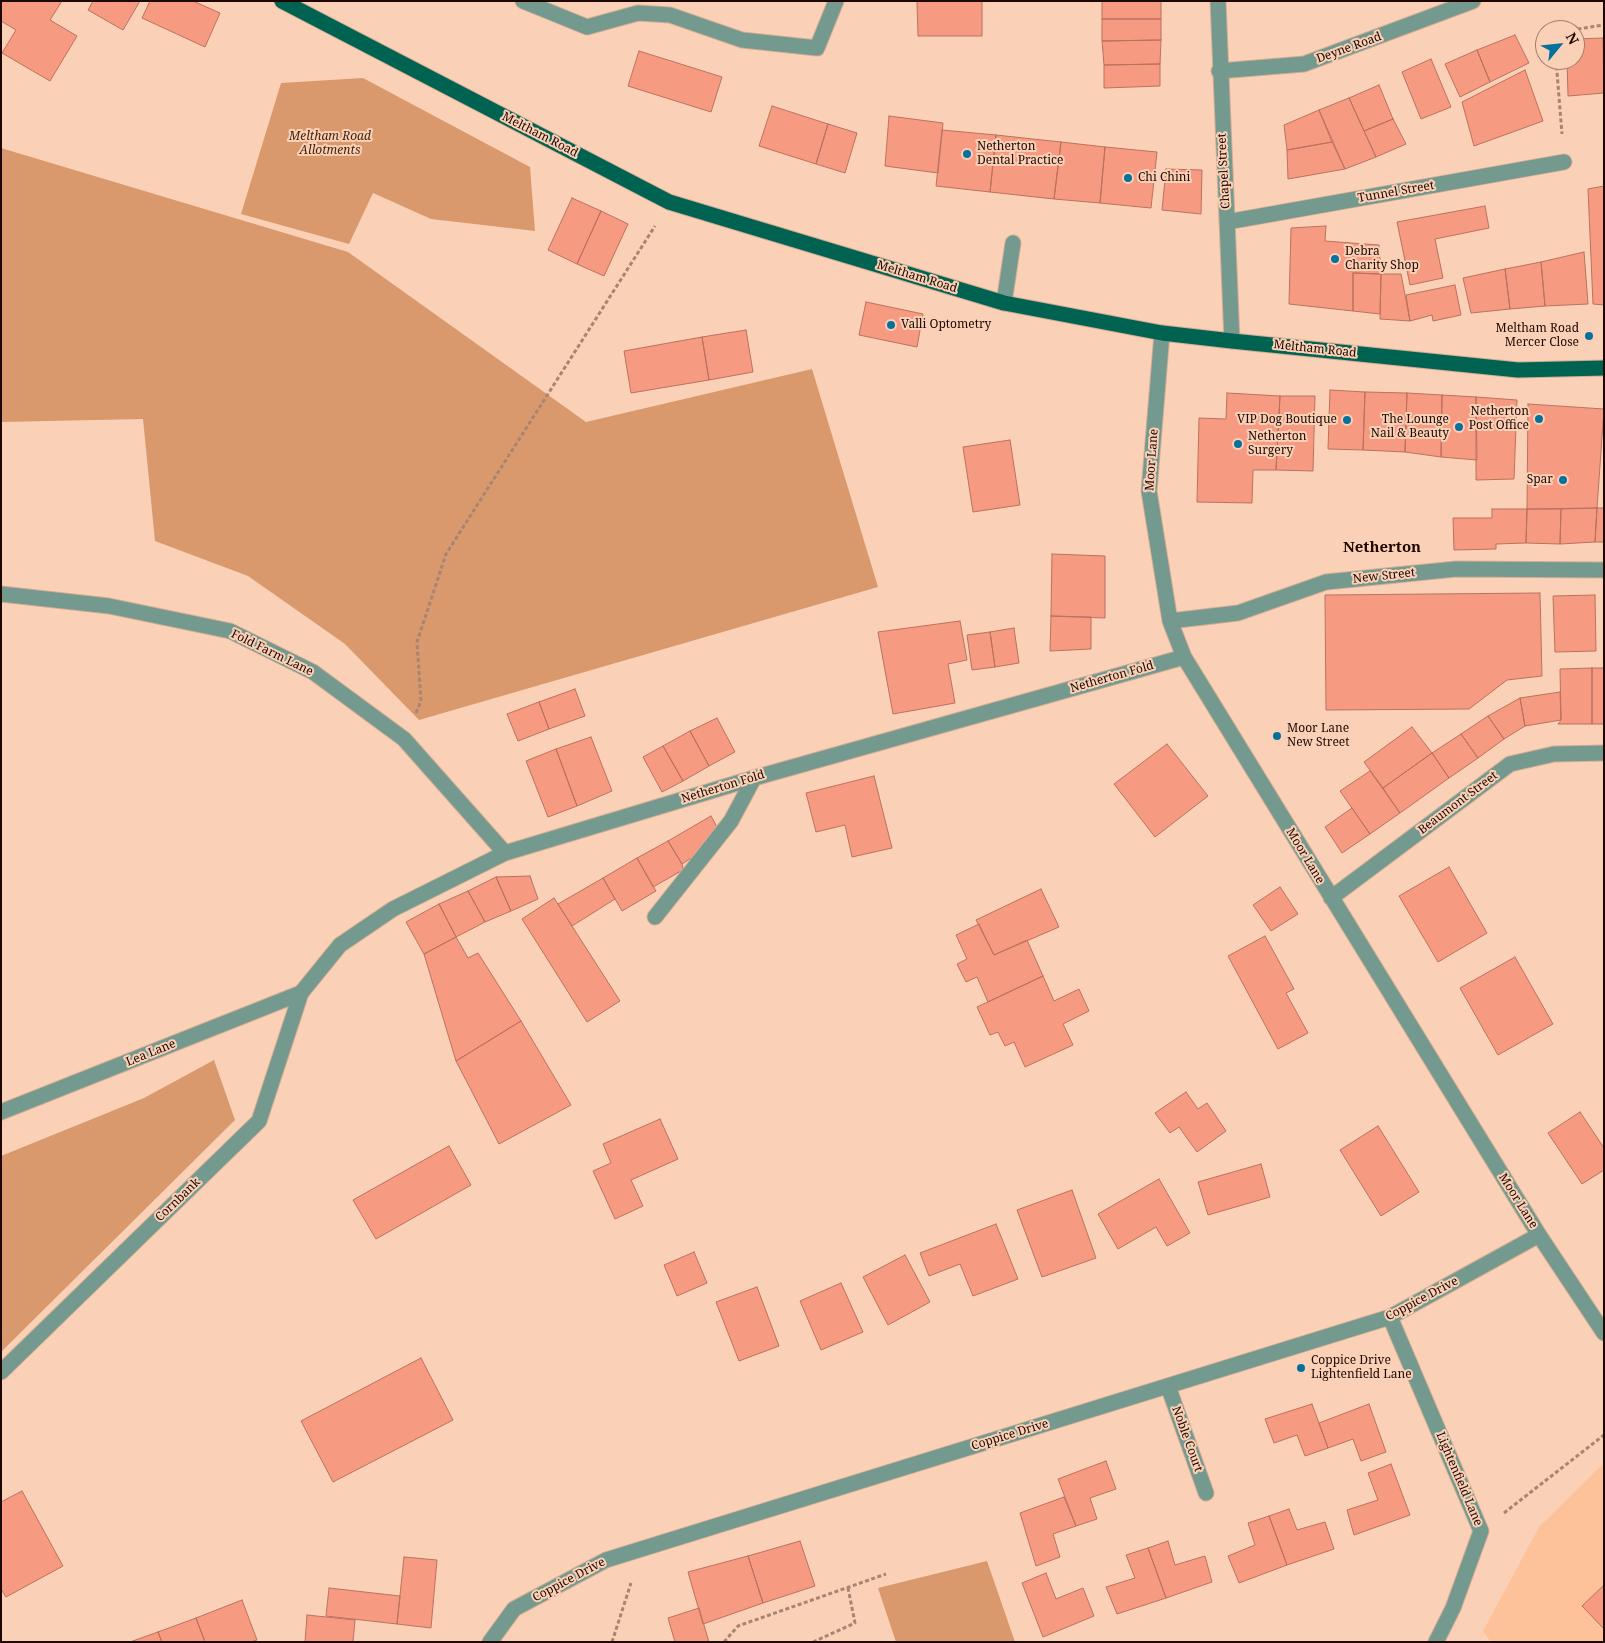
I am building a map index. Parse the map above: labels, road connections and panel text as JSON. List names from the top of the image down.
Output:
{
  "streets": {
    "main road": ["Meltham Road"],
    "street": [
      "Deyne Road",
      "Chapel Street",
      "Tunnel Street",
      "Moor Lane",
      "New Street",
      "Fold Farm Lane",
      "Netherton Fold",
      "Beaumont Street",
      "Lea Lane",
      "Cornbank",
      "Coppice Drive",
      "Noble Court",
      "Lightenfield Lane"
    ]
  },
  "crossings": [
    ["Deyne Road", "Chapel Street"],
    ["Meltham Road", "Chapel Street"],
    ["Meltham Road", "Moor Lane"],
    ["Chapel Street", "Tunnel Street"],
    ["Moor Lane", "New Street"],
    ["Moor Lane", "Netherton Fold"],
    ["Moor Lane", "Beaumont Street"],
    ["Moor Lane", "Coppice Drive"],
    ["Fold Farm Lane", "Netherton Fold"],
    ["Netherton Fold", "Lea Lane"],
    ["Netherton Fold", "Cornbank"],
    ["Lea Lane", "Cornbank"],
    ["Coppice Drive", "Noble Court"],
    ["Coppice Drive", "Lightenfield Lane"]
  ],
  "districts": ["Netherton"],
  "parks": ["Meltham Road Allotments"],
  "places": [
    "Netherton Dental Practice",
    "Chi Chini",
    "Debra Charity Shop",
    "Valli Optometry",
    "Meltham Road Mercer Close",
    "Netherton Post Office",
    "VIP Dog Boutique",
    "The Lounge Nail & Beauty",
    "Netherton Surgery",
    "Spar",
    "Moor Lane New Street",
    "Coppice Drive Lightenfield Lane"
  ],
  "north": "top right"
}
